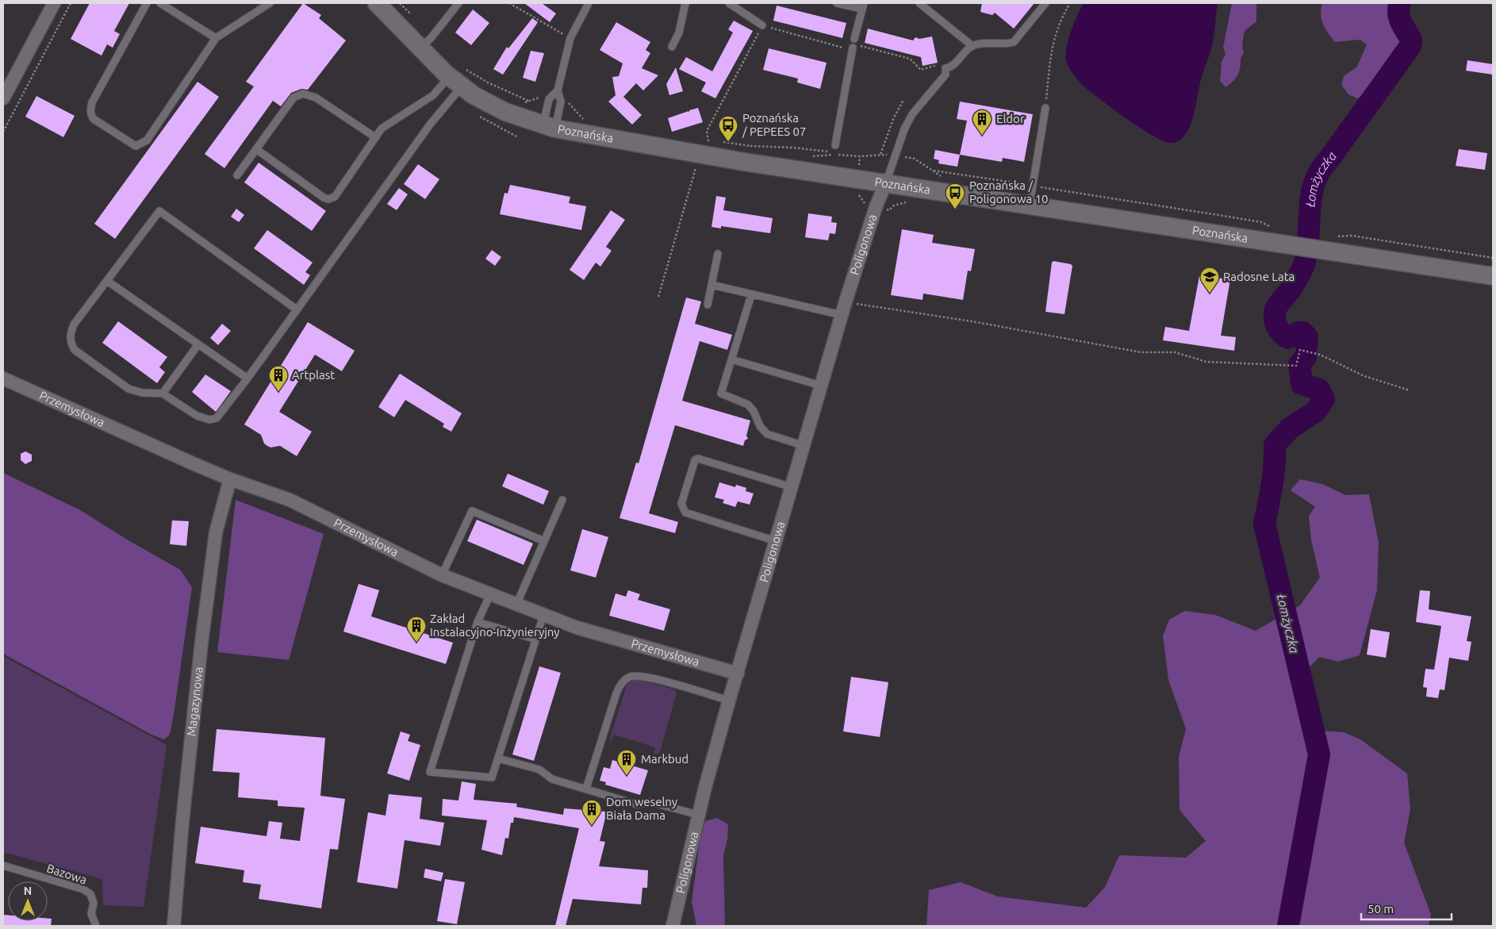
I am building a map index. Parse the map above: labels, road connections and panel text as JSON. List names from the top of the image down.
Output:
{
  "streets": {
    "main road": ["Poznańska"],
    "street": ["Poligonowa", "Przemysłowa", "Magazynowa"],
    "lane": ["Bazowa"]
  },
  "crossings": [
    ["Poznańska", "Poligonowa"],
    ["Poligonowa", "Przemysłowa"],
    ["Przemysłowa", "Magazynowa"]
  ],
  "water": ["Łomżyczka"],
  "places": {
    "building": [
      "Eldor",
      "Artplast",
      "Zakład Instalacyjno-Inżynieryjny",
      "Markbud",
      "Dom weselny Biała Dama"
    ],
    "bus stop": ["Poznańska / PEPEES 07", "Poznańska / Poligonowa 10"],
    "school or university": ["Radosne Lata"]
  },
  "scale_bar": "50 m",
  "north": "top"
}
